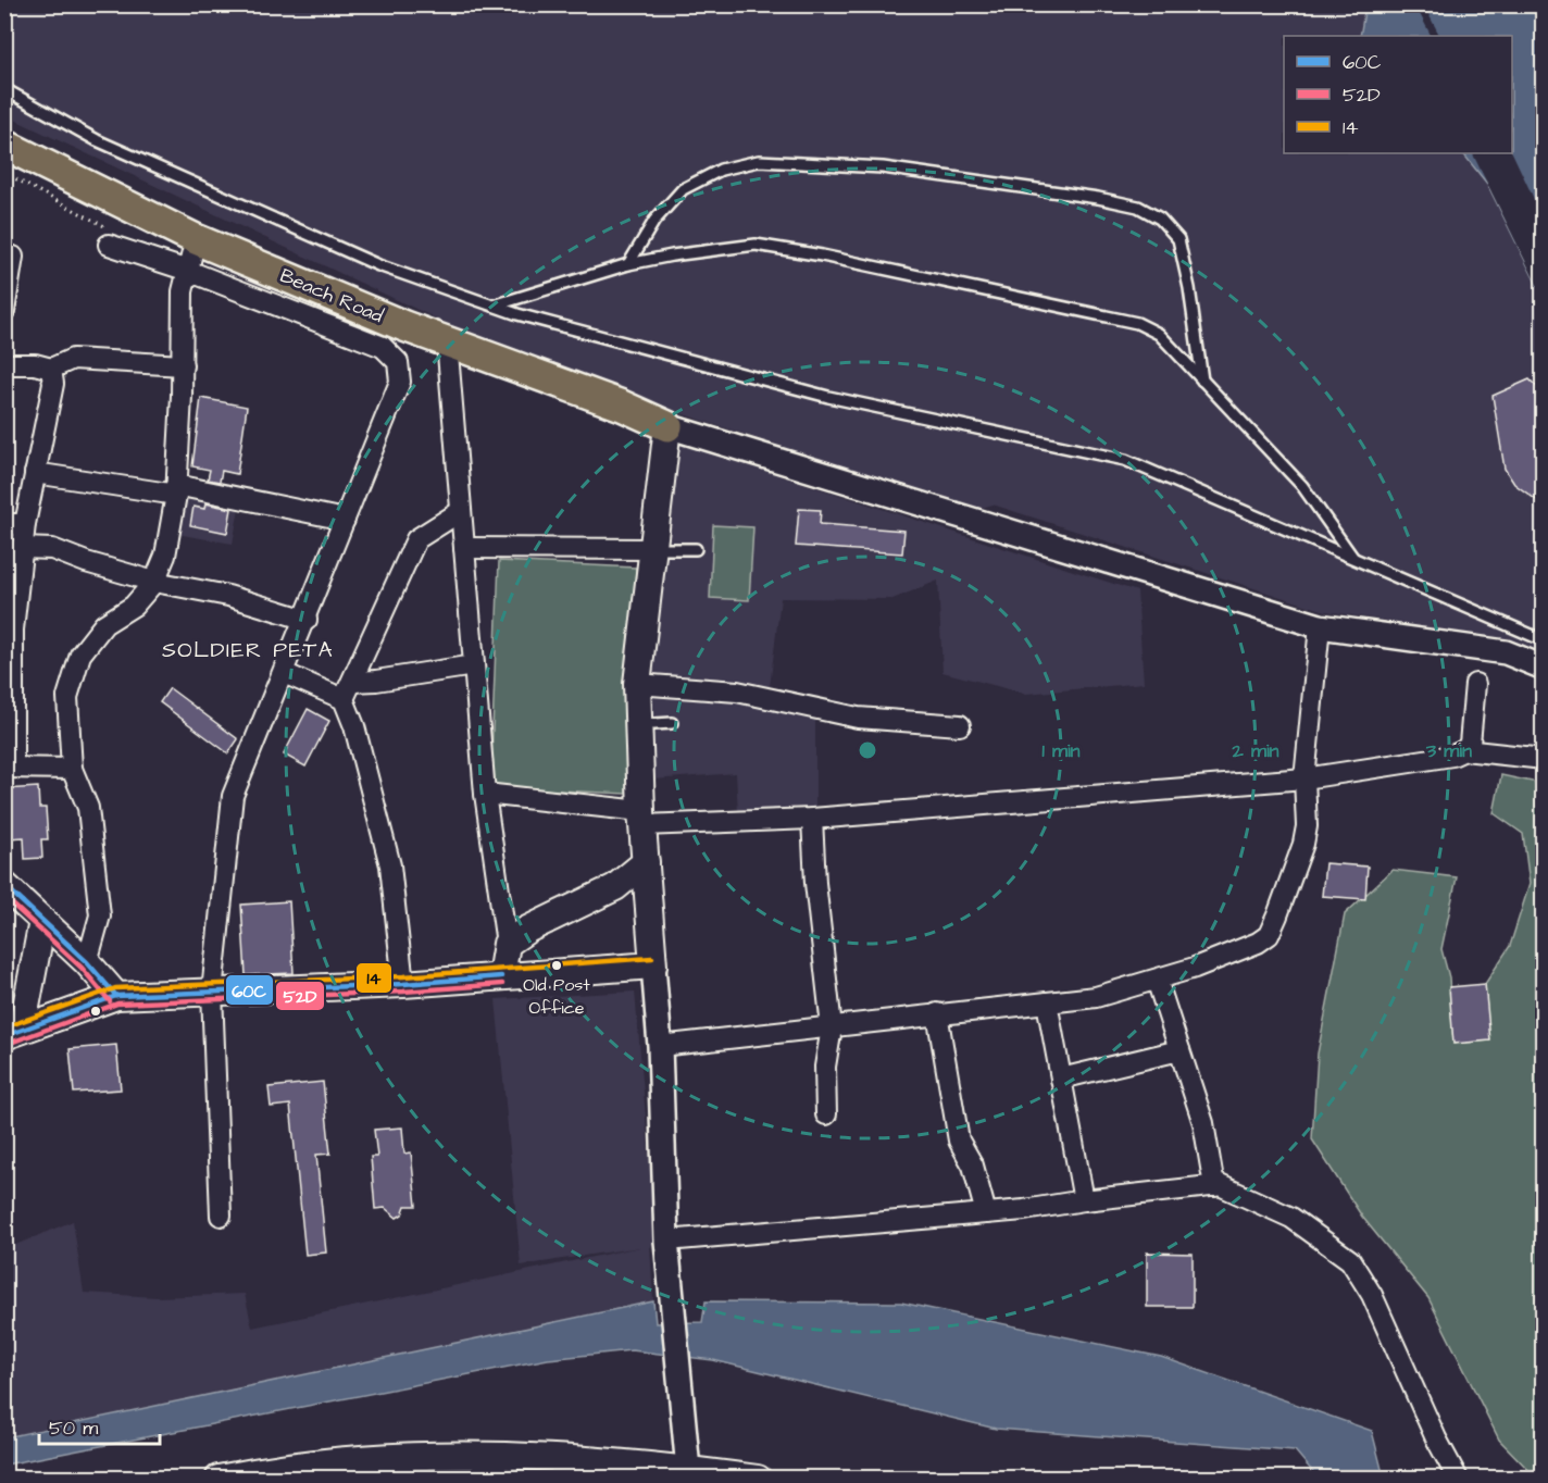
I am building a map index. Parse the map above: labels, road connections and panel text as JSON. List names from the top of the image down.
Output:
{
  "streets": {
    "main road": ["Beach Road"]
  },
  "districts": ["SOLDIER PETA"],
  "places": ["Old Post Office"],
  "lines": ["transit line 60C", "transit line 52D", "transit line 14"],
  "legend": ["60C", "52D", "14"],
  "scale_bar": "50 m",
  "rings": ["1 min", "2 min", "3 min"]
}
